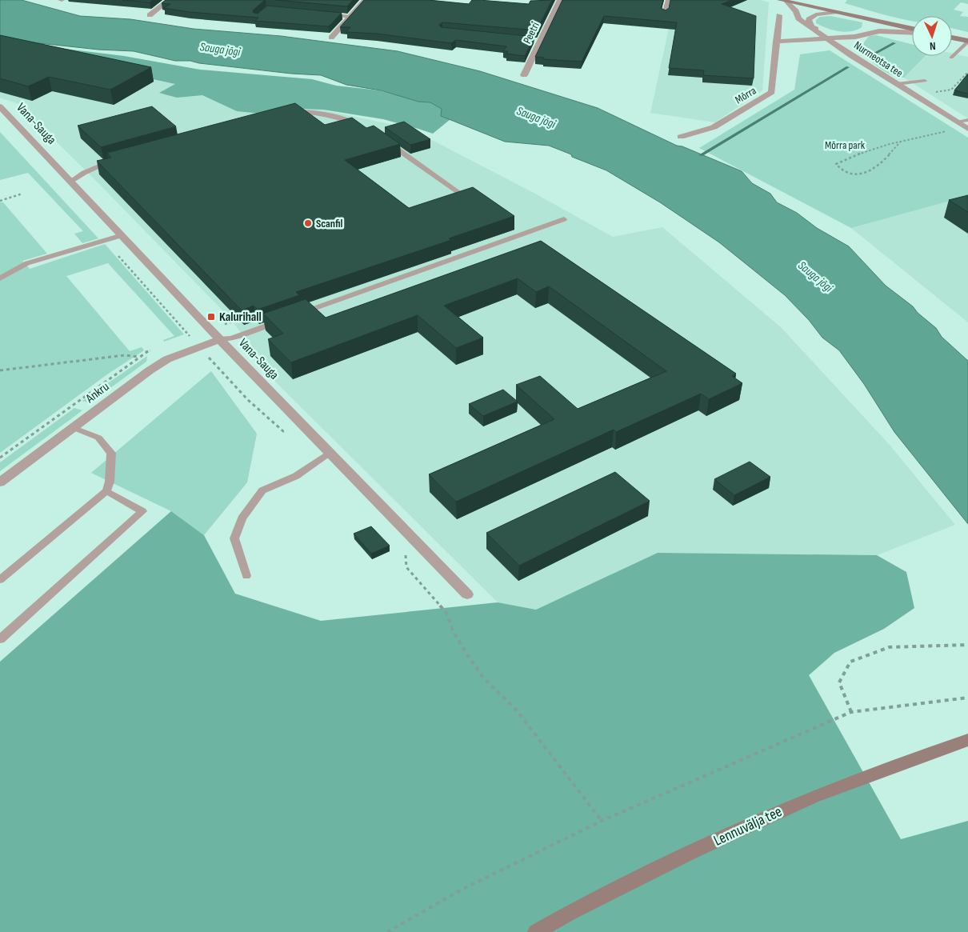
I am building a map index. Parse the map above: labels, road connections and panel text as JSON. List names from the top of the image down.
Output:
{
  "streets": {
    "main road": ["Lennuvälja tee"],
    "street": [
      "Peetri",
      "Nurmeotsa tee",
      "Mõrra",
      "Vana-Sauga",
      "Ankru"
    ]
  },
  "crossings": [
    ["Vana-Sauga", "Ankru"]
  ],
  "water": ["Sauga jõgi"],
  "parks": ["Mõrra park"],
  "places": {
    "other": ["Scanfil"],
    "transit": ["Kalurihall"]
  },
  "north": "bottom"
}
